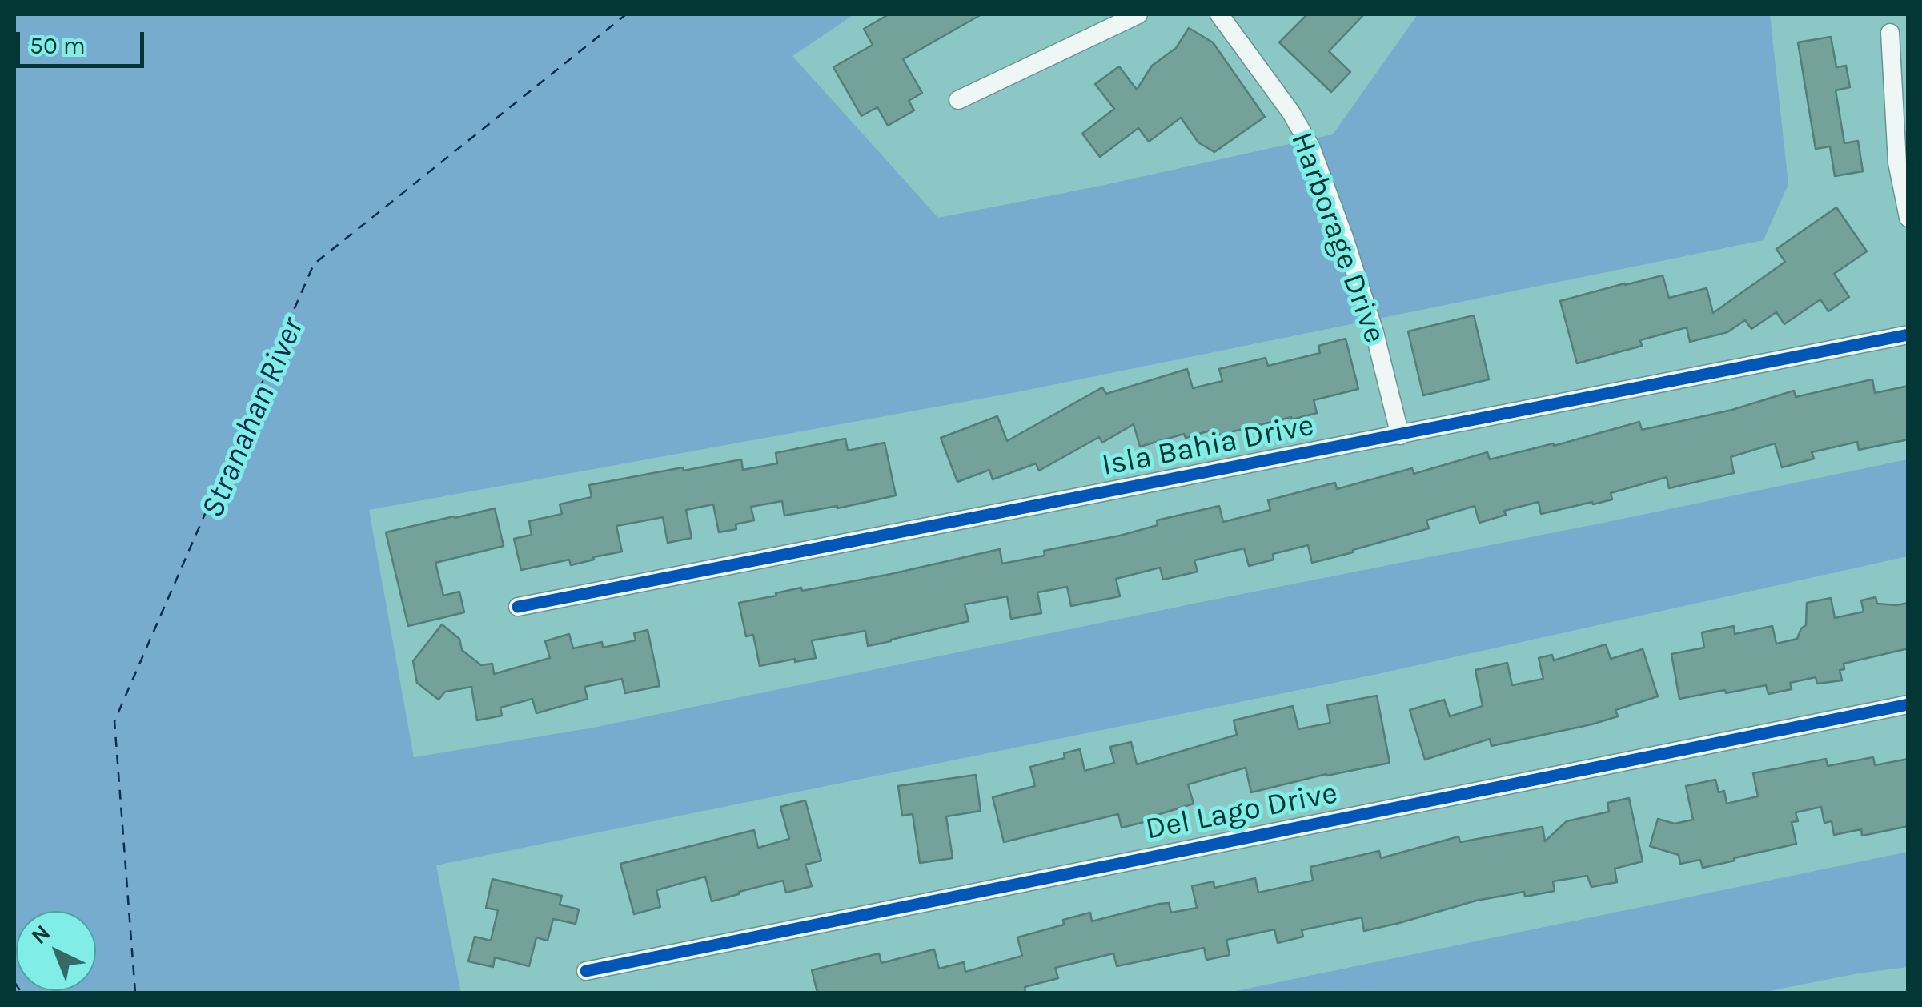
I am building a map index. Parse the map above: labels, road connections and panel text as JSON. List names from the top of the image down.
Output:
{
  "streets": {
    "street": ["Harborage Drive", "Isla Bahia Drive", "Del Lago Drive"]
  },
  "crossings": [
    ["Harborage Drive", "Isla Bahia Drive"]
  ],
  "water": ["Stranahan River"],
  "scale_bar": "50 m",
  "north": "top left"
}
